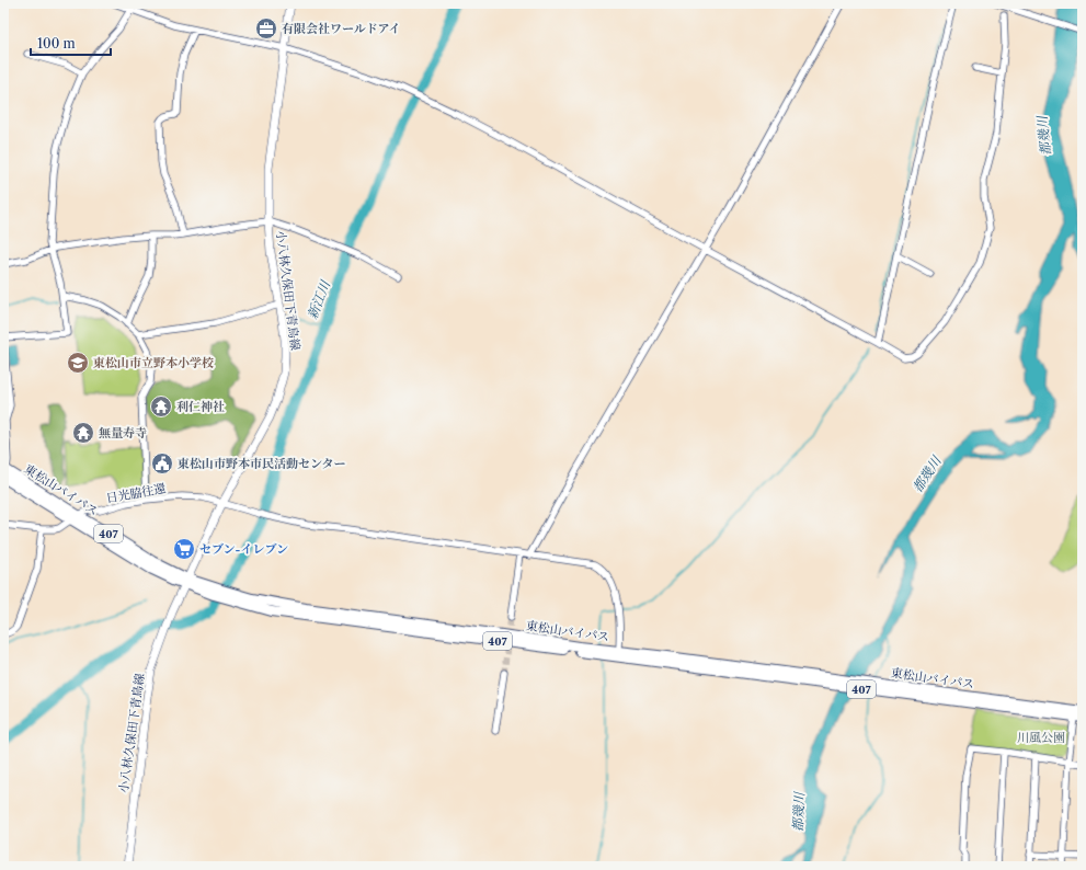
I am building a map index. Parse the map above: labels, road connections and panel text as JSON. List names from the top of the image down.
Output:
{
  "streets": {
    "highway": ["東松山バイパス", "407"],
    "main road": ["小八林久保田下青鳥線"],
    "street": ["日光脇往還"]
  },
  "crossings": [
    ["小八林久保田下青鳥線", "東松山バイパス"],
    ["小八林久保田下青鳥線", "日光脇往還"],
    ["東松山バイパス", "日光脇往還"]
  ],
  "water": ["都幾川", "新江川"],
  "parks": ["川風公園"],
  "places": {
    "office": ["有限会社ワールドアイ"],
    "school or university": ["東松山市立野本小学校"],
    "temple": ["利仁神社", "無量寿寺"],
    "public building": ["東松山市野本市民活動センター"],
    "supermarket": ["セブン-イレブン"]
  },
  "scale_bar": "100 m"
}
